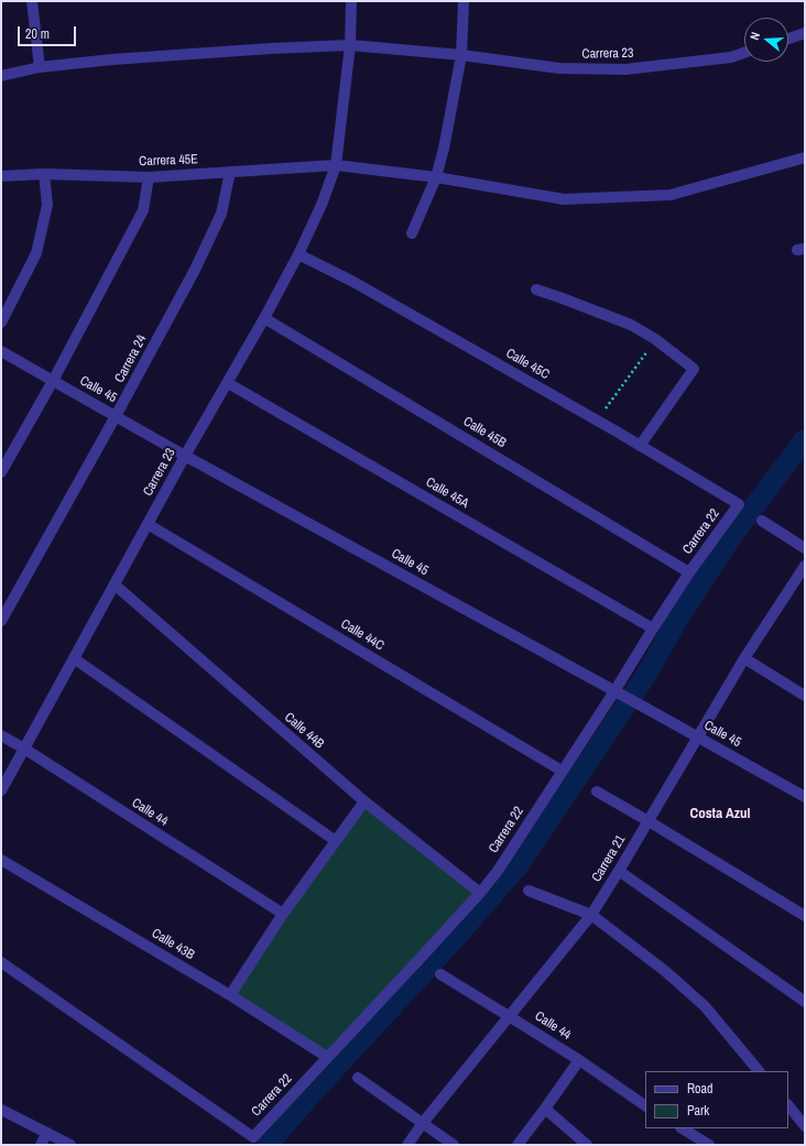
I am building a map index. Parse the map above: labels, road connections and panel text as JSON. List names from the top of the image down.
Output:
{
  "streets": {
    "street": [
      "Carrera 23",
      "Carrera 45E",
      "Carrera 24",
      "Calle 45C",
      "Calle 45",
      "Calle 45B",
      "Calle 45A",
      "Carrera 22",
      "Calle 44C",
      "Calle 44B",
      "Calle 44",
      "Carrera 21",
      "Calle 43B"
    ]
  },
  "crossings": [
    ["Carrera 23", "Carrera 45E"],
    ["Carrera 23", "Calle 45C"],
    ["Carrera 23", "Calle 45"],
    ["Carrera 23", "Calle 45B"],
    ["Carrera 23", "Calle 45A"],
    ["Carrera 23", "Calle 44C"],
    ["Carrera 23", "Calle 44B"],
    ["Carrera 23", "Calle 44"],
    ["Carrera 45E", "Carrera 24"],
    ["Carrera 24", "Calle 45"],
    ["Calle 45C", "Carrera 22"],
    ["Calle 45", "Carrera 22"],
    ["Calle 45", "Carrera 21"],
    ["Calle 45B", "Carrera 22"],
    ["Calle 45A", "Carrera 22"],
    ["Carrera 22", "Calle 44C"],
    ["Carrera 22", "Calle 44B"],
    ["Carrera 22", "Calle 43B"],
    ["Calle 44", "Carrera 21"]
  ],
  "districts": ["Costa Azul"],
  "legend": ["Road", "Park"],
  "scale_bar": "20 m",
  "north": "left"
}
